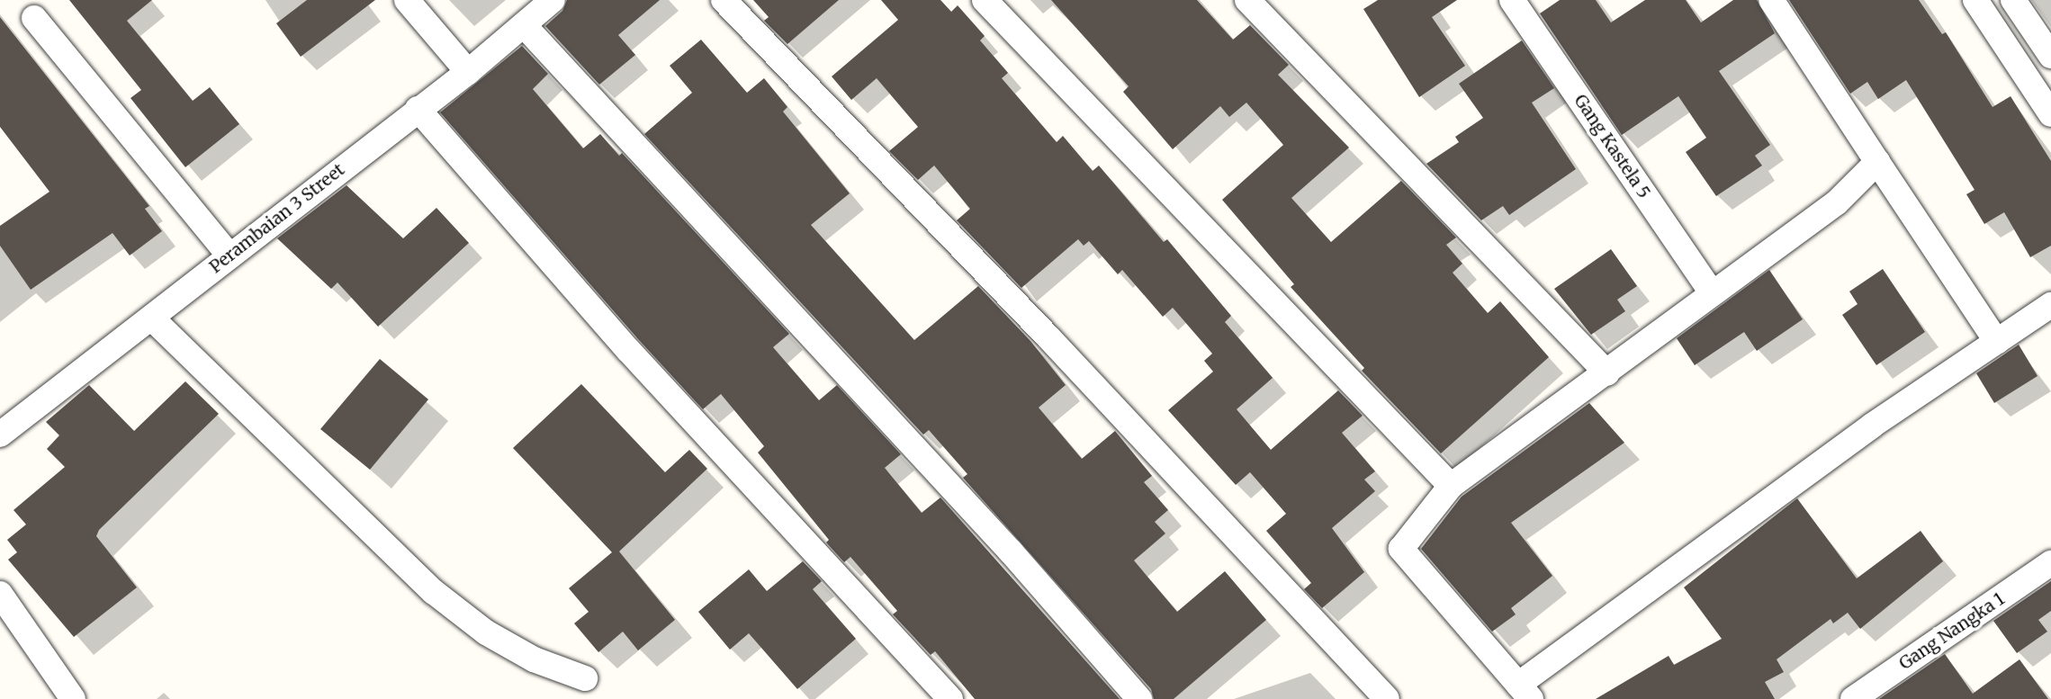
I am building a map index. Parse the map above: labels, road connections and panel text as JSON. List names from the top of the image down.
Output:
{
  "streets": {
    "street": ["Gang Kastela 5", "Perambaian 3 Street", "Gang Nangka 1"]
  }
}
